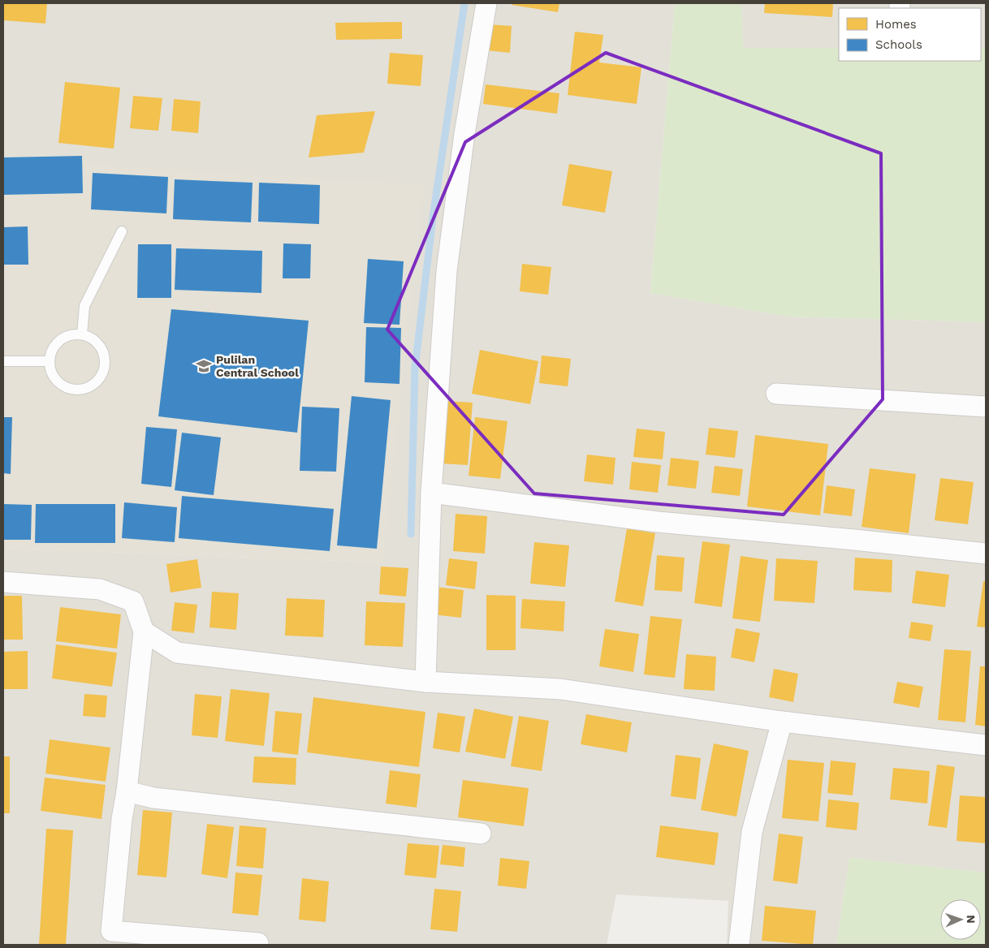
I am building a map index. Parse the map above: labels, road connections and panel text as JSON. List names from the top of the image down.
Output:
{
  "places": {
    "school or university": ["Pulilan Central School"]
  },
  "legend": ["Homes", "Schools"],
  "north": "right"
}
